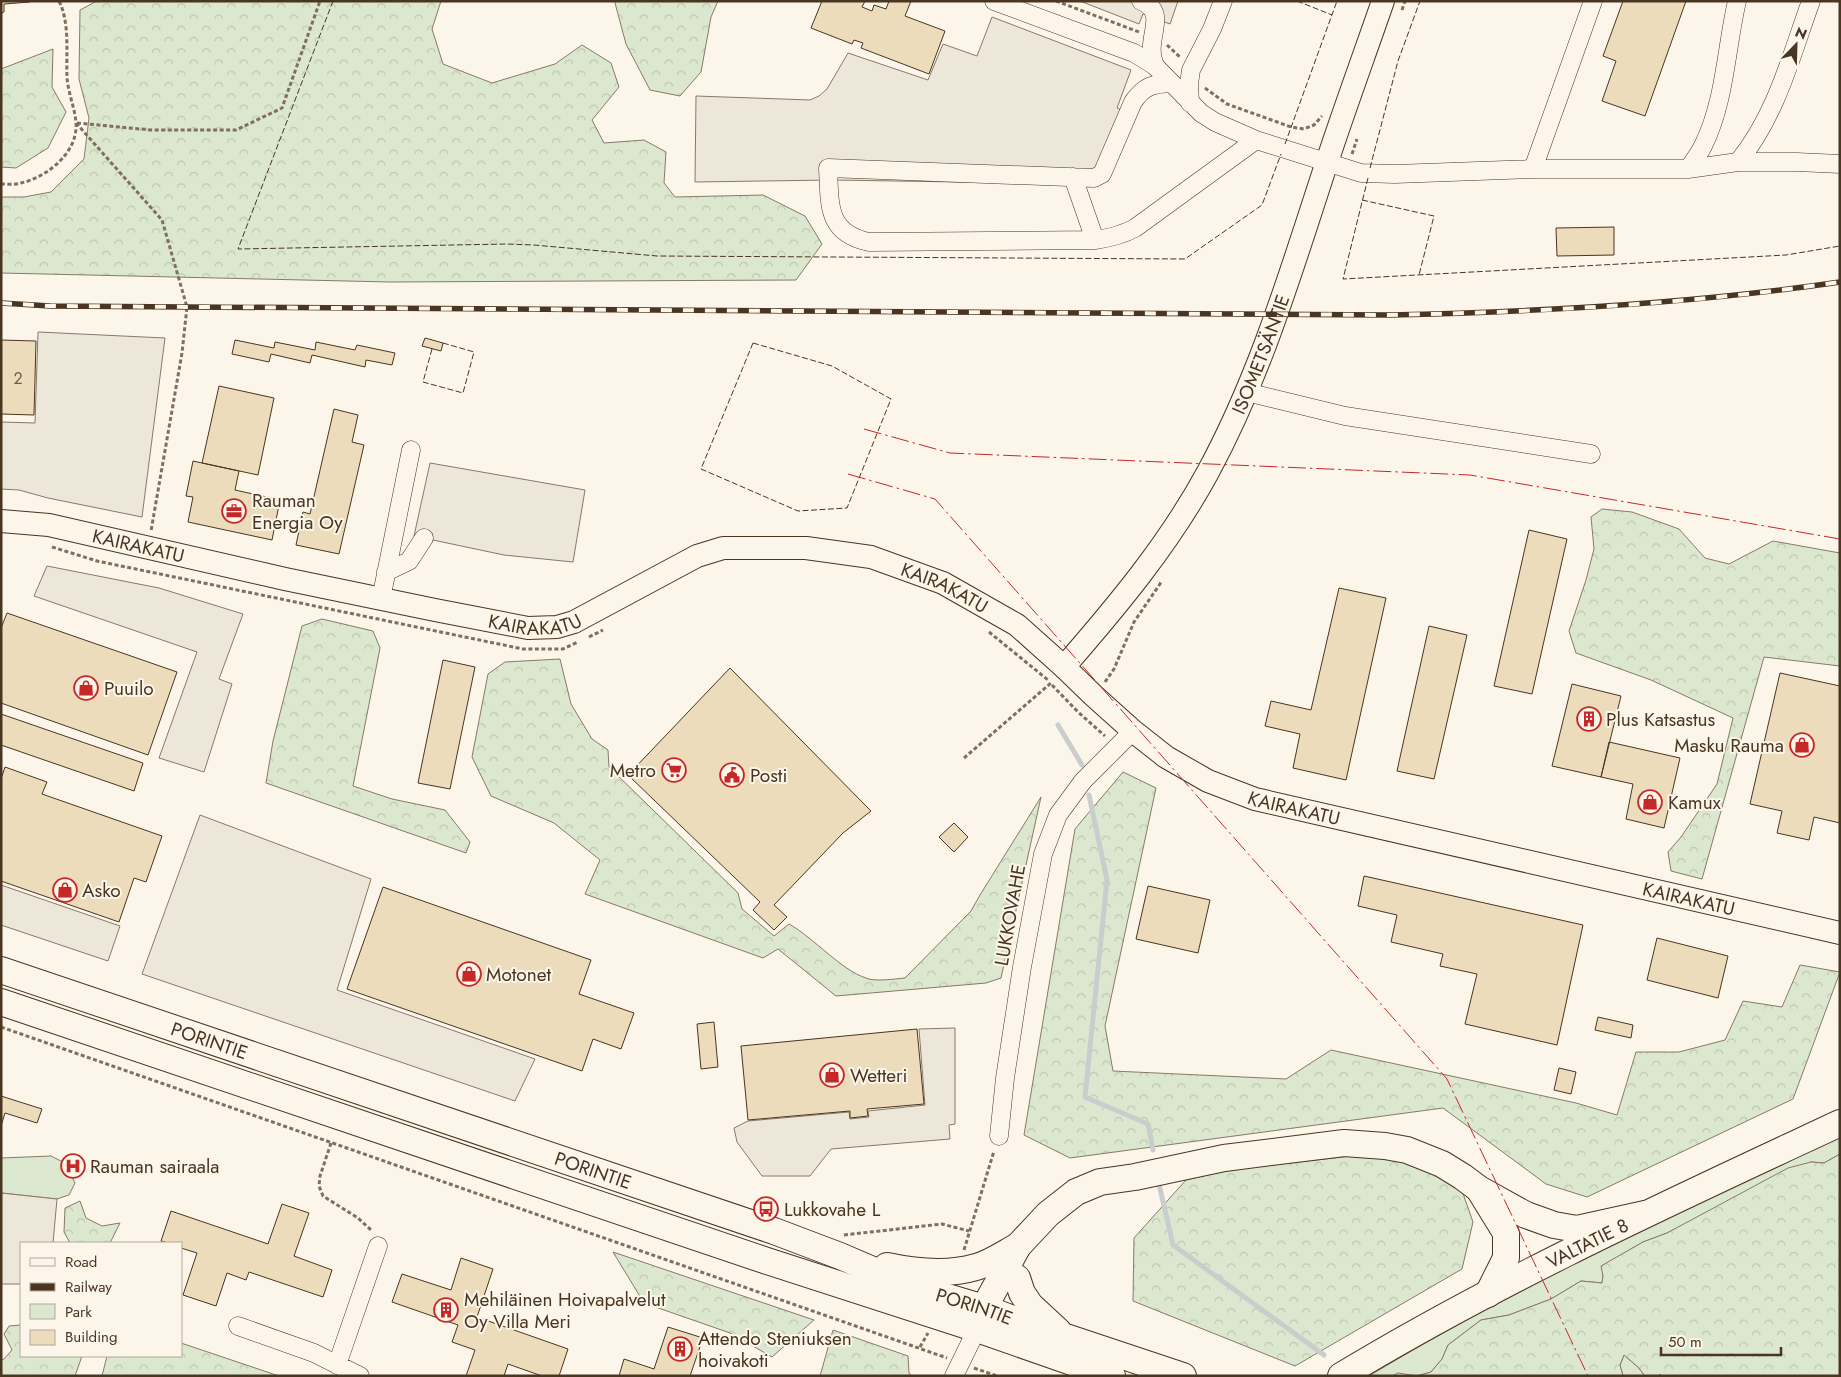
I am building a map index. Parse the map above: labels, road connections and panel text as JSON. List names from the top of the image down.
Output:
{
  "streets": {
    "highway": ["PORINTIE", "VALTATIE 8"],
    "main road": ["ISOMETSÄNTIE", "KAIRAKATU"],
    "street": ["LUKKOVAHE"]
  },
  "crossings": [
    ["ISOMETSÄNTIE", "KAIRAKATU"],
    ["KAIRAKATU", "LUKKOVAHE"]
  ],
  "places": {
    "office": ["Rauman Energia Oy"],
    "shop": [
      "Puuilo",
      "Masku Rauma",
      "Kamux",
      "Asko",
      "Motonet",
      "Wetteri"
    ],
    "building": ["Plus Katsastus", "Mehiläinen Hoivapalvelut Oy Villa Meri", "Attendo Steniuksen hoivakoti"],
    "supermarket": ["Metro"],
    "public building": ["Posti"],
    "hospital": ["Rauman sairaala"],
    "bus stop": ["Lukkovahe L"]
  },
  "house_numbers": ["2"],
  "legend": [
    "Road",
    "Railway",
    "Park",
    "Building"
  ],
  "scale_bar": "50 m",
  "north": "top right"
}
